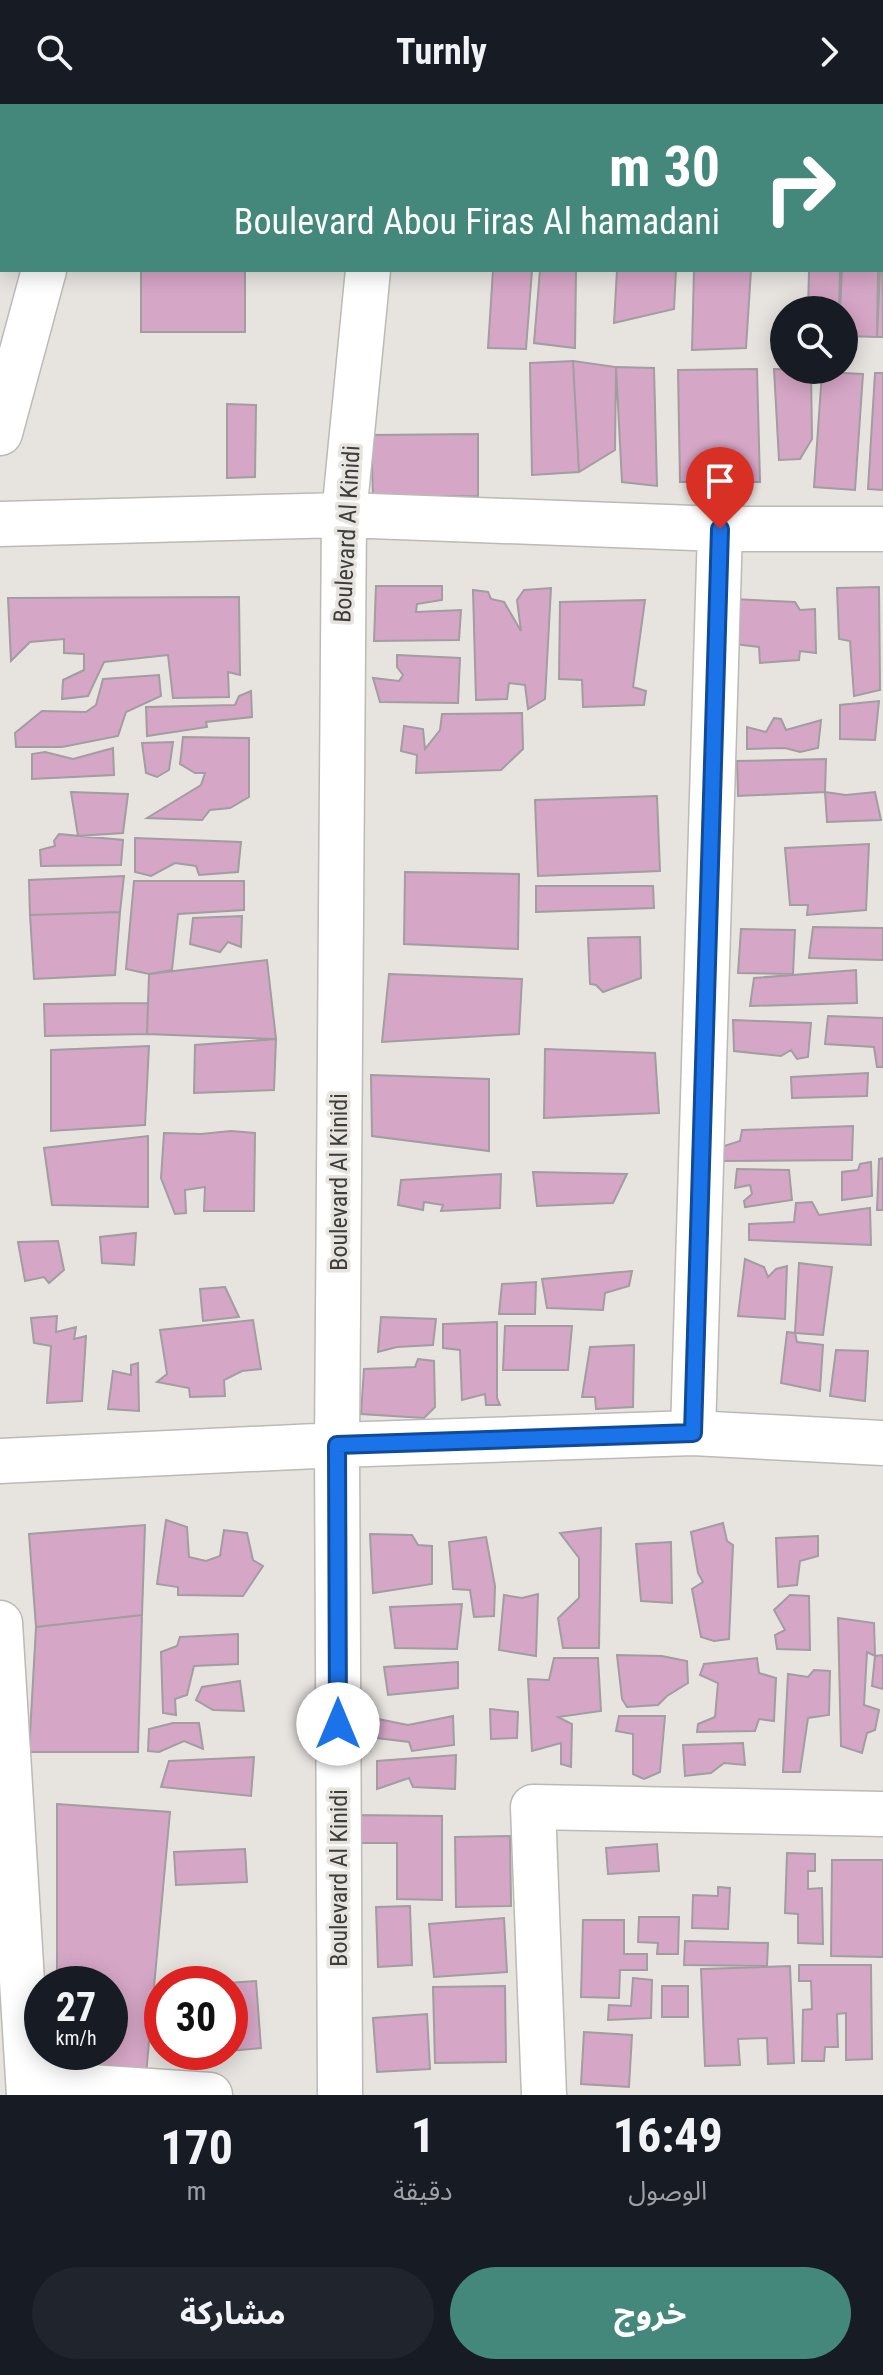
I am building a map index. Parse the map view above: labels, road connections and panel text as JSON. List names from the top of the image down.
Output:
{
  "streets": {
    "street": ["Boulevard Al Kinidi"]
  },
  "page": {
    "header": "Turnly",
    "turn": ["30 m", "Boulevard Abou Firas Al hamadani"],
    "speed": "27 km/h",
    "limit": "30",
    "eta": [
      "16:49",
      "الوصول",
      "1",
      "دقيقة",
      "170",
      "m"
    ],
    "buttons": ["خروج", "مشاركة"]
  }
}
